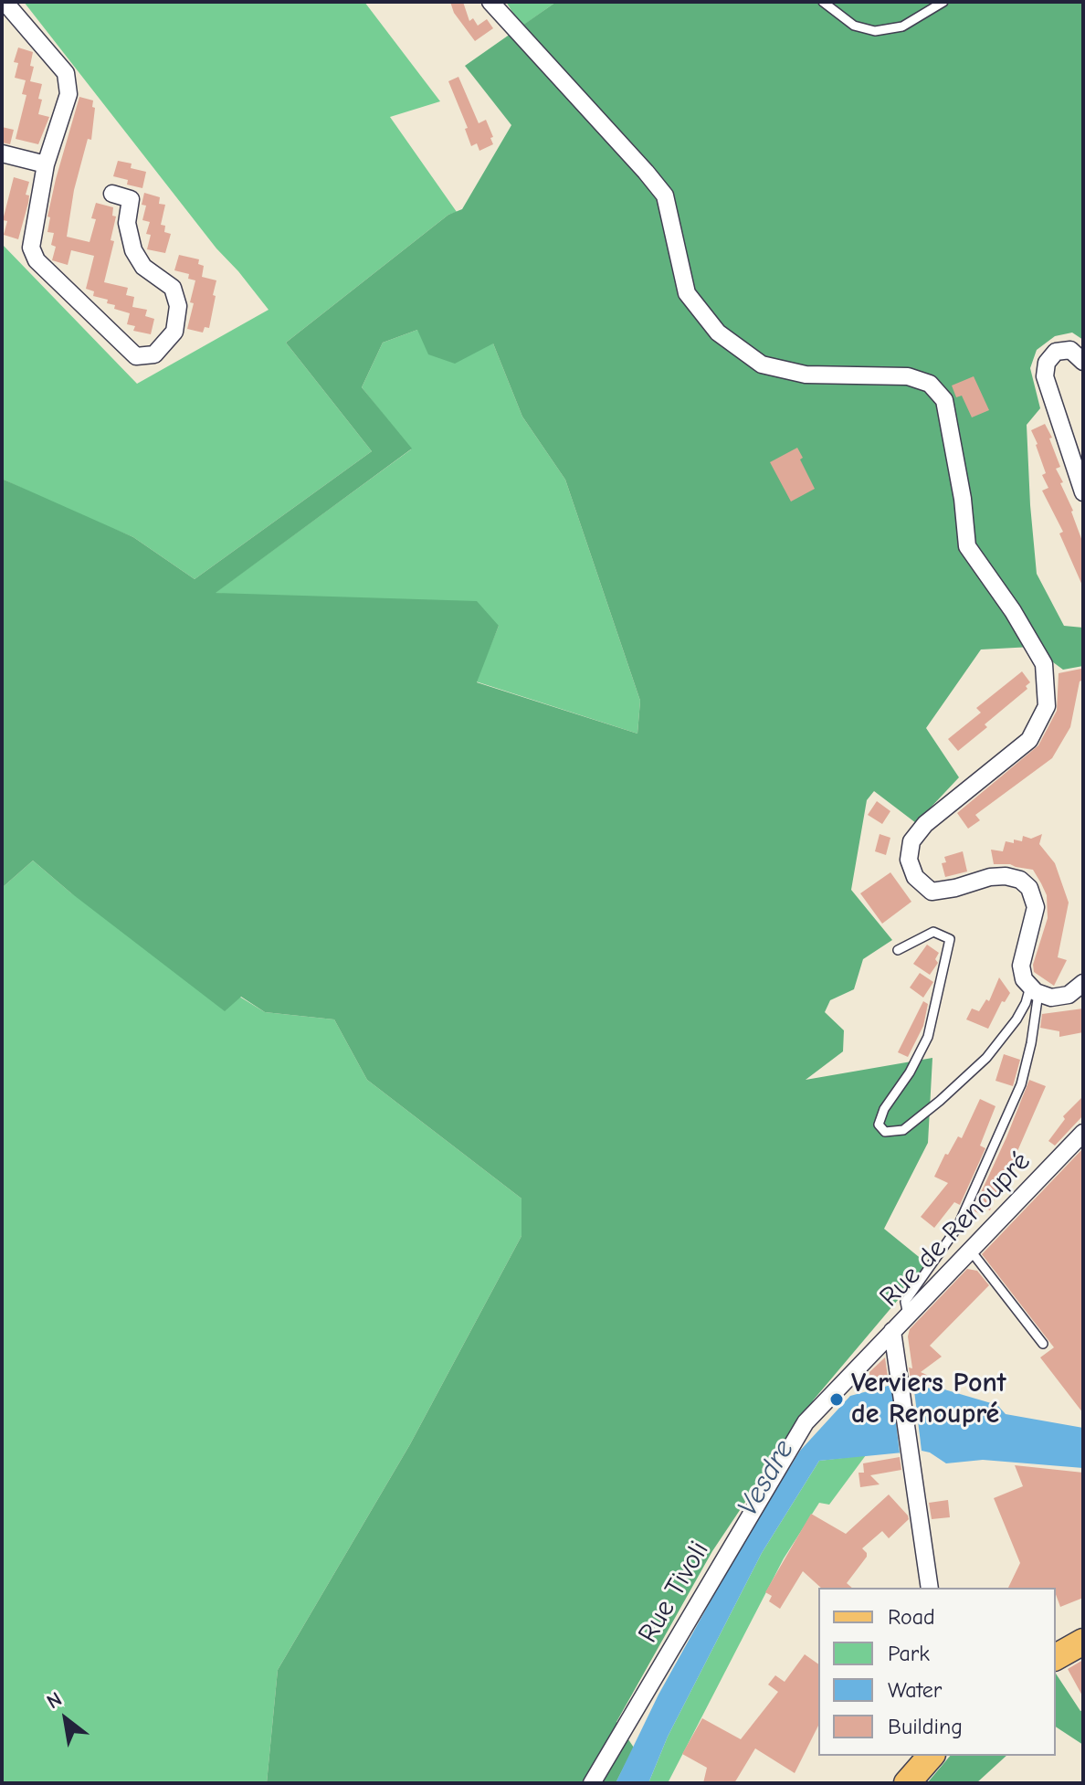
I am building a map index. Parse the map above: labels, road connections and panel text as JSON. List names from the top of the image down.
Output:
{
  "streets": {
    "street": ["Rue de Renoupré", "Rue Tivoli"]
  },
  "crossings": [
    ["Rue de Renoupré", "Rue Tivoli"]
  ],
  "water": ["Vesdre"],
  "places": ["Verviers Pont de Renoupré"],
  "legend": [
    "Road",
    "Park",
    "Water",
    "Building"
  ],
  "north": "top left"
}
